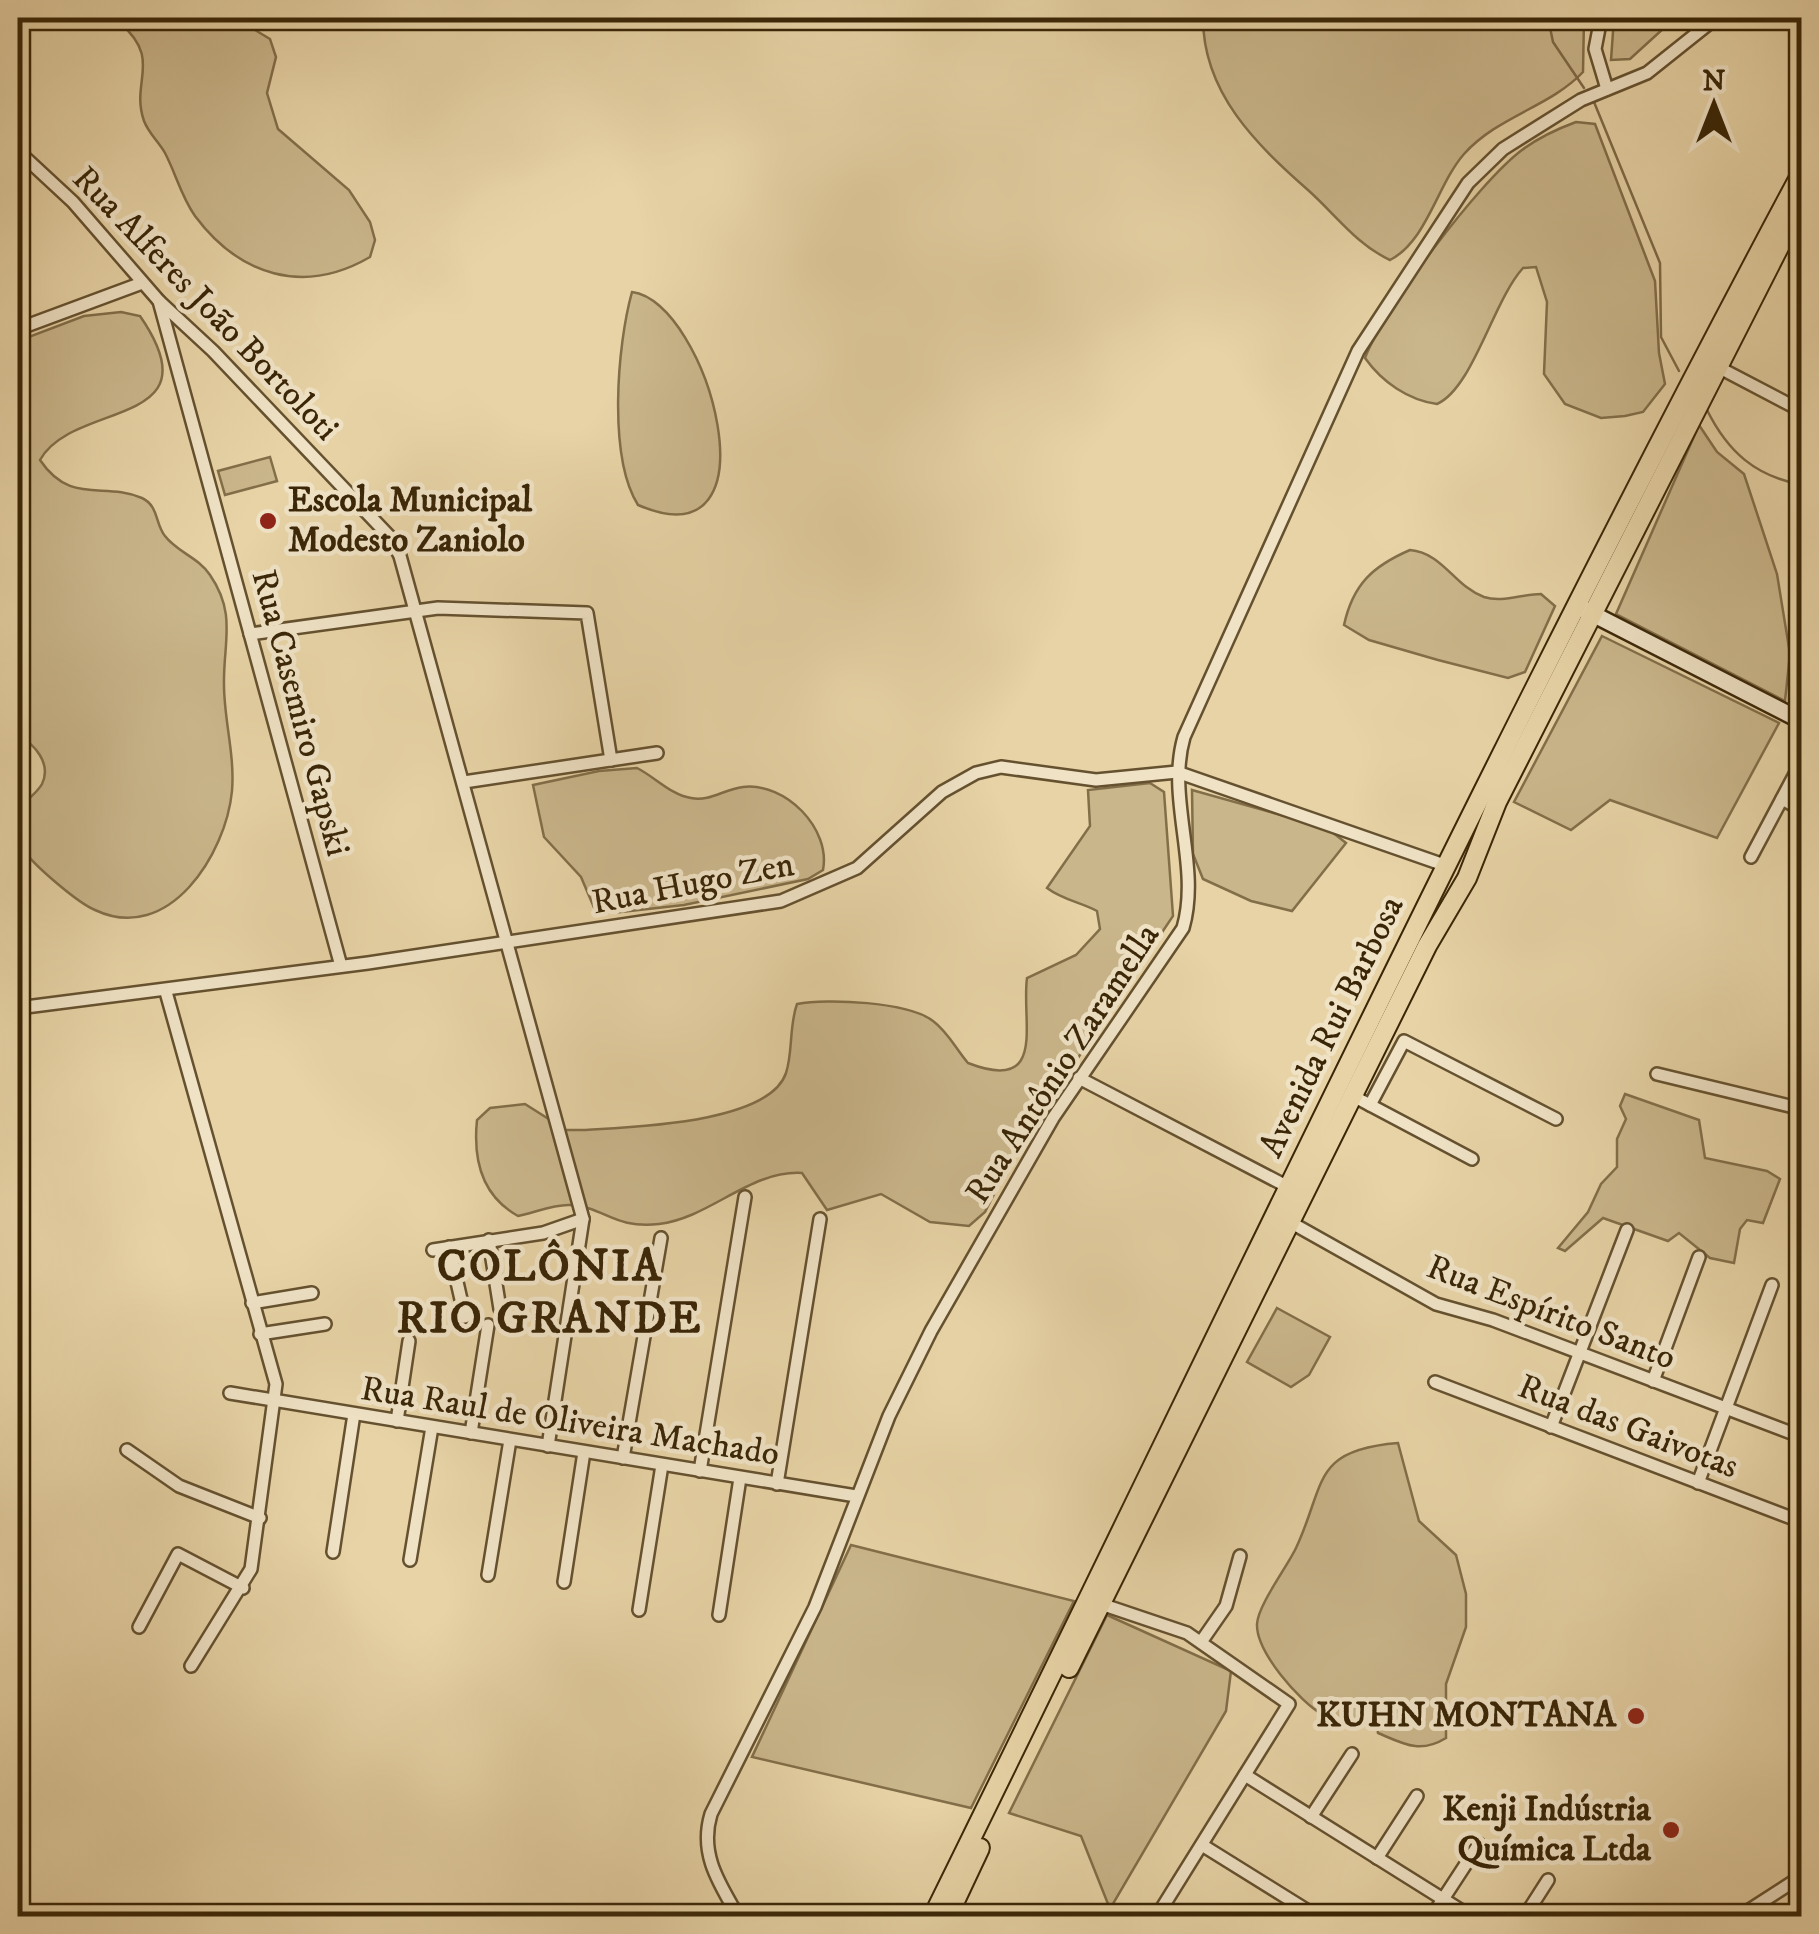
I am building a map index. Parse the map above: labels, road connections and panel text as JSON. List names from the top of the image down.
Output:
{
  "streets": {
    "main road": ["Avenida Rui Barbosa"],
    "street": [
      "Rua Alferes João Bortoloti",
      "Rua Casemiro Gapski",
      "Rua Hugo Zen",
      "Rua Antônio Zaramella",
      "Rua Espírito Santo",
      "Rua Raul de Oliveira Machado",
      "Rua das Gaivotas"
    ]
  },
  "crossings": [
    ["Rua Alferes João Bortoloti", "Rua Casemiro Gapski"],
    ["Rua Alferes João Bortoloti", "Rua Hugo Zen"],
    ["Rua Casemiro Gapski", "Rua Hugo Zen"],
    ["Rua Hugo Zen", "Avenida Rui Barbosa"],
    ["Rua Hugo Zen", "Rua Antônio Zaramella"],
    ["Avenida Rui Barbosa", "Rua Espírito Santo"],
    ["Rua Antônio Zaramella", "Rua Raul de Oliveira Machado"]
  ],
  "districts": ["COLÔNIA RIO GRANDE"],
  "places": ["Escola Municipal Modesto Zaniolo", "KUHN MONTANA", "Kenji Indústria Química Ltda"],
  "north": "top"
}
